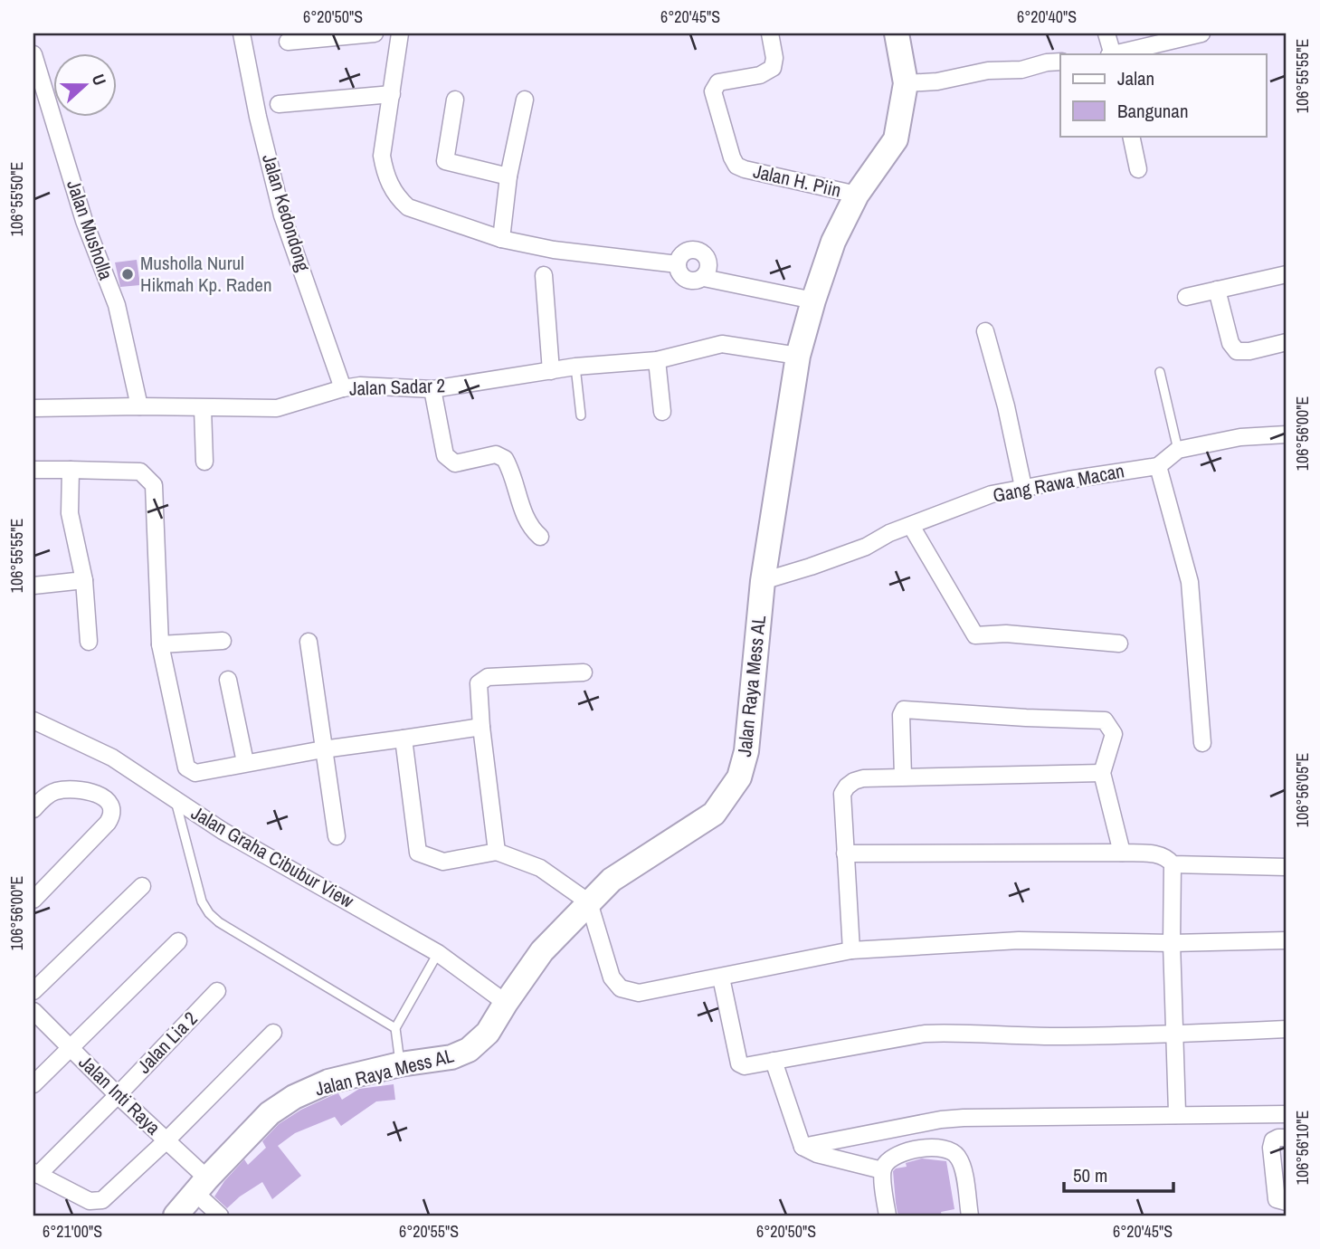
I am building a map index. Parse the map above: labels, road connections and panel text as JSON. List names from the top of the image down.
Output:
{
  "streets": {
    "street": [
      "Jalan H. Piin",
      "Jalan Kedondong",
      "Jalan Musholla",
      "Jalan Sadar 2",
      "Gang Rawa Macan",
      "Jalan Raya Mess AL",
      "Jalan Graha Cibubur View",
      "Jalan Lia 2",
      "Jalan Inti Raya"
    ]
  },
  "crossings": [
    ["Jalan H. Piin", "Jalan Raya Mess AL"],
    ["Jalan Kedondong", "Jalan Sadar 2"],
    ["Jalan Musholla", "Jalan Sadar 2"],
    ["Jalan Sadar 2", "Jalan Raya Mess AL"],
    ["Gang Rawa Macan", "Jalan Raya Mess AL"],
    ["Jalan Raya Mess AL", "Jalan Graha Cibubur View"],
    ["Jalan Raya Mess AL", "Jalan Inti Raya"],
    ["Jalan Lia 2", "Jalan Inti Raya"]
  ],
  "places": ["Musholla Nurul Hikmah Kp. Raden"],
  "legend": ["Jalan", "Bangunan"],
  "scale_bar": "50 m",
  "north": "right",
  "coordinates": [
    "6°20'50\"S",
    "6°20'45\"S",
    "6°20'40\"S",
    "106°55'55\"E",
    "106°55'50\"E",
    "106°56'00\"E",
    "106°56'05\"E",
    "106°56'10\"E",
    "6°21'00\"S",
    "6°20'55\"S"
  ]
}
